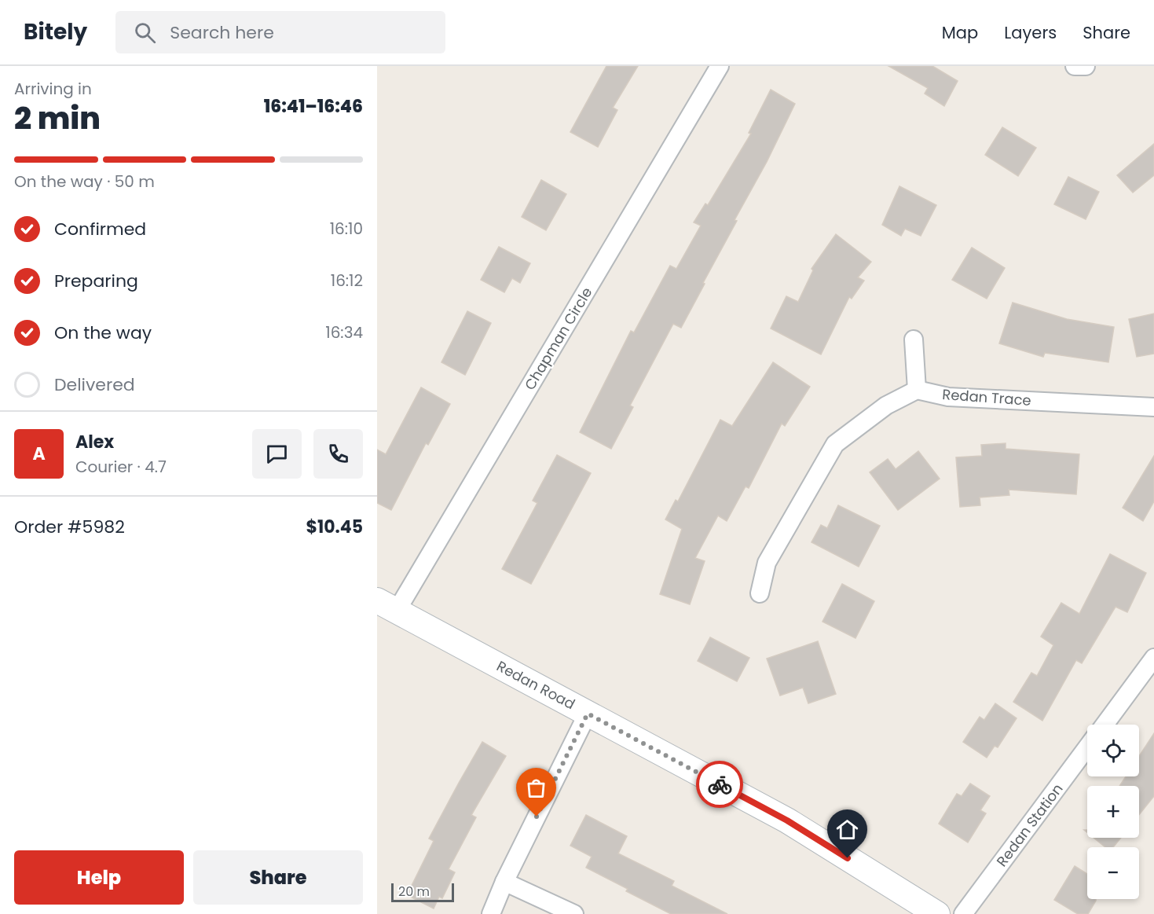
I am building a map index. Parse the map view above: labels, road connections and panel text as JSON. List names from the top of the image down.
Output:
{
  "streets": {
    "main road": ["Redan Road"],
    "street": ["Chapman Circle", "Redan Trace", "Redan Station"]
  },
  "crossings": [
    ["Chapman Circle", "Redan Road"]
  ],
  "scale_bar": "20 m",
  "page": {
    "header": "Bitely",
    "search": "Search here",
    "nav": ["Map", "Layers", "Share"],
    "heading": ["2 min", "Arriving in", "16:41–16:46"],
    "panel": [
      "Alex",
      "Courier · 4.7",
      "Order #5982",
      "$10.45"
    ],
    "bar": "On the way · 50 m",
    "list": [
      ["Confirmed", "16:10"],
      ["Preparing", "16:12"],
      ["On the way", "16:34"],
      "Delivered"
    ],
    "round": "A",
    "map_buttons": ["+", "−"],
    "buttons": ["Help", "Share"],
    "scale": "20 m"
  }
}
